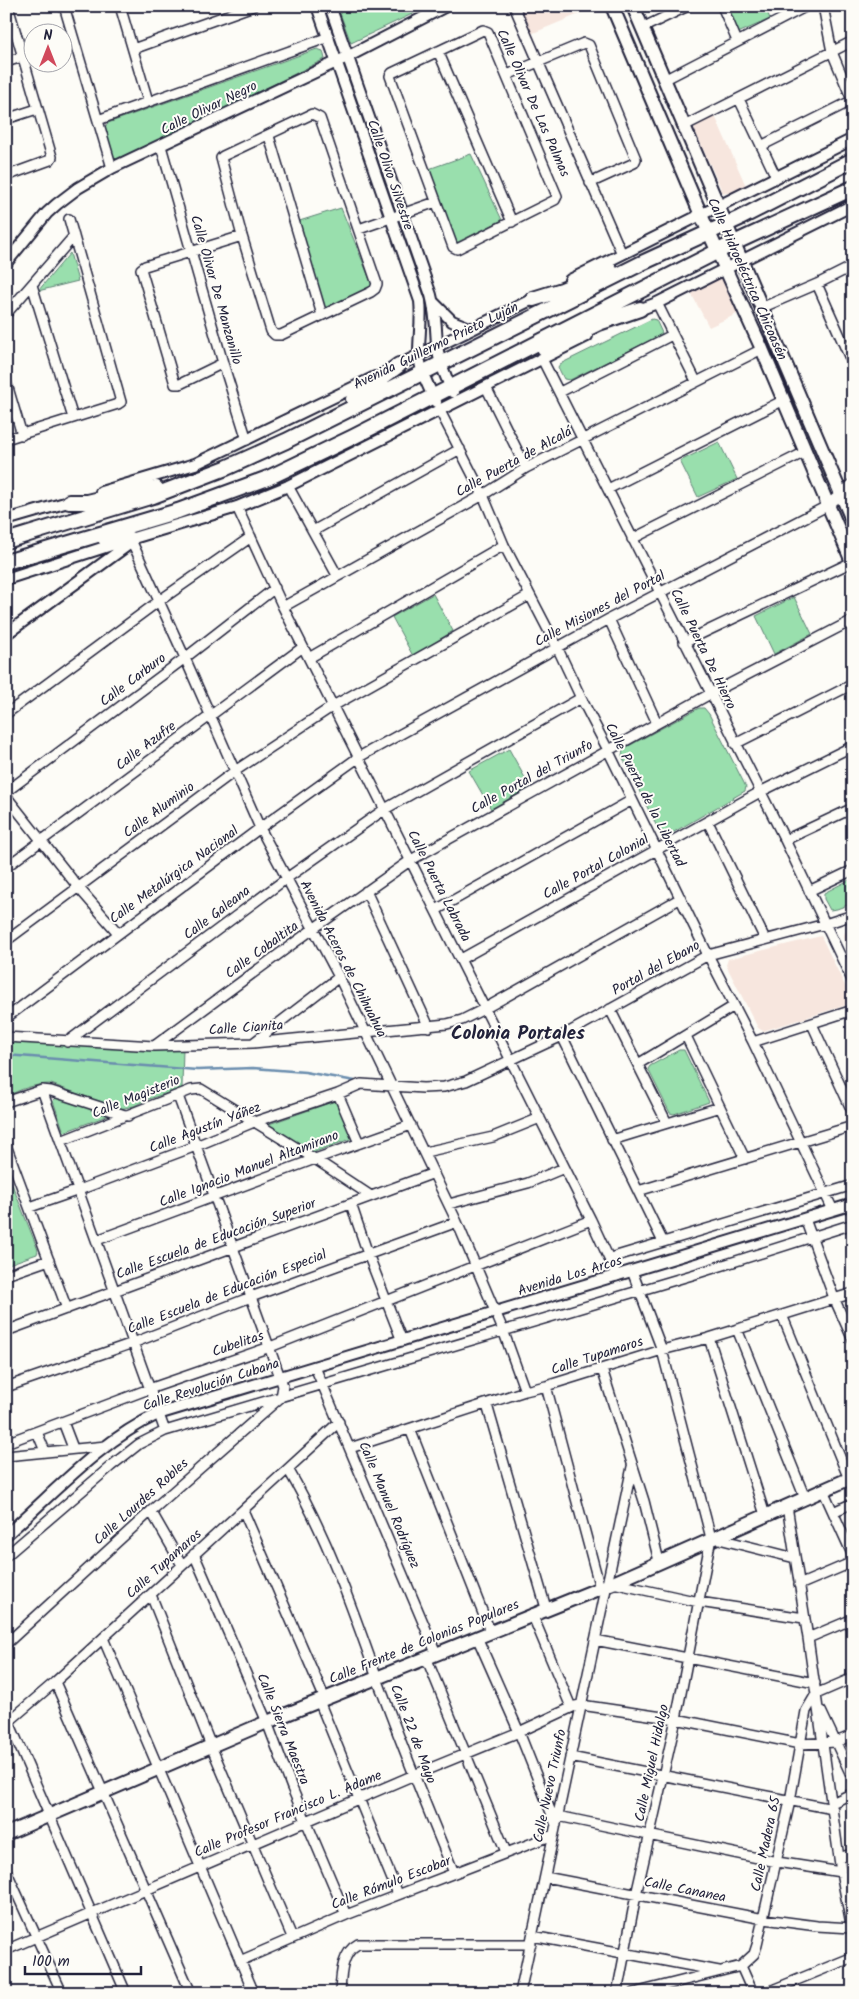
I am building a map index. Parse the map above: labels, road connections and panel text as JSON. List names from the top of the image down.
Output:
{
  "streets": {
    "main road": ["Calle Hidroeléctrica Chicoasén", "Avenida Guillermo Prieto Luján", "Calle Frente de Colonias Populares"],
    "street": [
      "Calle Olivar De Las Palmas",
      "Calle Olivar Negro",
      "Calle Olivo Silvestre",
      "Calle Olivar De Manzanillo",
      "Calle Puerta de Alcalá",
      "Calle Misiones del Portal",
      "Calle Puerta De Hierro",
      "Calle Carburo",
      "Calle Azufre",
      "Calle Portal del Triunfo",
      "Calle Puerta de la Libertad",
      "Calle Aluminio",
      "Calle Portal Colonial",
      "Calle Metalúrgica Nacional",
      "Calle Puerta Labrada",
      "Calle Galeana",
      "Calle Cobaltita",
      "Avenida Aceros de Chihuahua",
      "Portal del Ebano",
      "Calle Cianita",
      "Calle Magisterio",
      "Calle Agustín Yáñez",
      "Calle Ignacio Manuel Altamirano",
      "Calle Escuela de Educación Superior",
      "Avenida Los Arcos",
      "Calle Escuela de Educación Especial",
      "Cubelitas",
      "Calle Tupamaros",
      "Calle Revolución Cubana",
      "Calle Lourdes Robles",
      "Calle Manuel Rodríguez",
      "Calle Sierra Maestra",
      "Calle 22 de Mayo",
      "Calle Miguel Hidalgo",
      "Calle Nuevo Triunfo",
      "Calle Profesor Francisco L. Adame",
      "Calle Madera 65",
      "Calle Rómulo Escobar",
      "Calle Cananea"
    ]
  },
  "crossings": [
    ["Calle Olivar Negro", "Calle Olivo Silvestre"],
    ["Calle Olivar Negro", "Calle Olivar De Manzanillo"],
    ["Calle Olivo Silvestre", "Avenida Guillermo Prieto Luján"],
    ["Calle Hidroeléctrica Chicoasén", "Avenida Guillermo Prieto Luján"],
    ["Calle Hidroeléctrica Chicoasén", "Calle Puerta de Alcalá"],
    ["Calle Hidroeléctrica Chicoasén", "Calle Misiones del Portal"],
    ["Calle Olivar De Manzanillo", "Avenida Guillermo Prieto Luján"],
    ["Calle Puerta de Alcalá", "Calle Puerta De Hierro"],
    ["Calle Puerta de Alcalá", "Calle Puerta de la Libertad"],
    ["Calle Puerta de Alcalá", "Calle Puerta Labrada"],
    ["Calle Misiones del Portal", "Calle Puerta De Hierro"],
    ["Calle Misiones del Portal", "Calle Puerta de la Libertad"],
    ["Calle Misiones del Portal", "Calle Metalúrgica Nacional"],
    ["Calle Misiones del Portal", "Calle Puerta Labrada"],
    ["Calle Puerta De Hierro", "Calle Portal del Triunfo"],
    ["Calle Puerta De Hierro", "Calle Portal Colonial"],
    ["Calle Puerta De Hierro", "Portal del Ebano"],
    ["Calle Carburo", "Calle Puerta Labrada"],
    ["Calle Carburo", "Avenida Aceros de Chihuahua"],
    ["Calle Azufre", "Calle Puerta Labrada"],
    ["Calle Azufre", "Avenida Aceros de Chihuahua"],
    ["Calle Portal del Triunfo", "Calle Puerta de la Libertad"],
    ["Calle Portal del Triunfo", "Calle Puerta Labrada"],
    ["Calle Portal del Triunfo", "Calle Cobaltita"],
    ["Calle Puerta de la Libertad", "Calle Aluminio"],
    ["Calle Puerta de la Libertad", "Calle Portal Colonial"],
    ["Calle Puerta de la Libertad", "Calle Galeana"],
    ["Calle Puerta de la Libertad", "Portal del Ebano"],
    ["Calle Puerta de la Libertad", "Calle Cianita"],
    ["Calle Puerta de la Libertad", "Avenida Los Arcos"],
    ["Calle Aluminio", "Calle Puerta Labrada"],
    ["Calle Aluminio", "Avenida Aceros de Chihuahua"],
    ["Calle Portal Colonial", "Calle Puerta Labrada"],
    ["Calle Metalúrgica Nacional", "Calle Puerta Labrada"],
    ["Calle Metalúrgica Nacional", "Avenida Aceros de Chihuahua"],
    ["Calle Puerta Labrada", "Calle Galeana"],
    ["Calle Puerta Labrada", "Calle Cobaltita"],
    ["Calle Puerta Labrada", "Portal del Ebano"],
    ["Calle Puerta Labrada", "Calle Cianita"],
    ["Calle Puerta Labrada", "Avenida Los Arcos"],
    ["Calle Puerta Labrada", "Cubelitas"],
    ["Calle Galeana", "Avenida Aceros de Chihuahua"],
    ["Calle Galeana", "Calle Cianita"],
    ["Calle Cobaltita", "Avenida Aceros de Chihuahua"],
    ["Calle Cobaltita", "Calle Cianita"],
    ["Avenida Aceros de Chihuahua", "Portal del Ebano"],
    ["Avenida Aceros de Chihuahua", "Calle Cianita"],
    ["Avenida Aceros de Chihuahua", "Calle Agustín Yáñez"],
    ["Avenida Aceros de Chihuahua", "Calle Ignacio Manuel Altamirano"],
    ["Avenida Aceros de Chihuahua", "Calle Escuela de Educación Superior"],
    ["Avenida Aceros de Chihuahua", "Avenida Los Arcos"],
    ["Avenida Aceros de Chihuahua", "Calle Escuela de Educación Especial"],
    ["Avenida Aceros de Chihuahua", "Cubelitas"],
    ["Avenida Aceros de Chihuahua", "Calle Tupamaros"],
    ["Portal del Ebano", "Calle Agustín Yáñez"],
    ["Calle Magisterio", "Calle Agustín Yáñez"],
    ["Calle Magisterio", "Calle Ignacio Manuel Altamirano"],
    ["Calle Magisterio", "Calle Escuela de Educación Superior"],
    ["Avenida Los Arcos", "Calle Revolución Cubana"],
    ["Avenida Los Arcos", "Calle Manuel Rodríguez"],
    ["Calle Tupamaros", "Calle Manuel Rodríguez"],
    ["Calle Tupamaros", "Calle Sierra Maestra"],
    ["Calle Tupamaros", "Calle 22 de Mayo"],
    ["Calle Revolución Cubana", "Calle Manuel Rodríguez"],
    ["Calle Manuel Rodríguez", "Calle Frente de Colonias Populares"],
    ["Calle Manuel Rodríguez", "Calle Profesor Francisco L. Adame"],
    ["Calle Manuel Rodríguez", "Calle Rómulo Escobar"],
    ["Calle Frente de Colonias Populares", "Calle Sierra Maestra"],
    ["Calle Frente de Colonias Populares", "Calle 22 de Mayo"],
    ["Calle Frente de Colonias Populares", "Calle Miguel Hidalgo"],
    ["Calle Frente de Colonias Populares", "Calle Nuevo Triunfo"],
    ["Calle Sierra Maestra", "Calle Profesor Francisco L. Adame"],
    ["Calle Sierra Maestra", "Calle Rómulo Escobar"],
    ["Calle 22 de Mayo", "Calle Profesor Francisco L. Adame"],
    ["Calle 22 de Mayo", "Calle Rómulo Escobar"],
    ["Calle Miguel Hidalgo", "Calle Cananea"],
    ["Calle Nuevo Triunfo", "Calle Profesor Francisco L. Adame"],
    ["Calle Nuevo Triunfo", "Calle Rómulo Escobar"],
    ["Calle Nuevo Triunfo", "Calle Cananea"],
    ["Calle Madera 65", "Calle Cananea"]
  ],
  "districts": ["Colonia Portales"],
  "scale_bar": "100 m",
  "north": "top"
}
